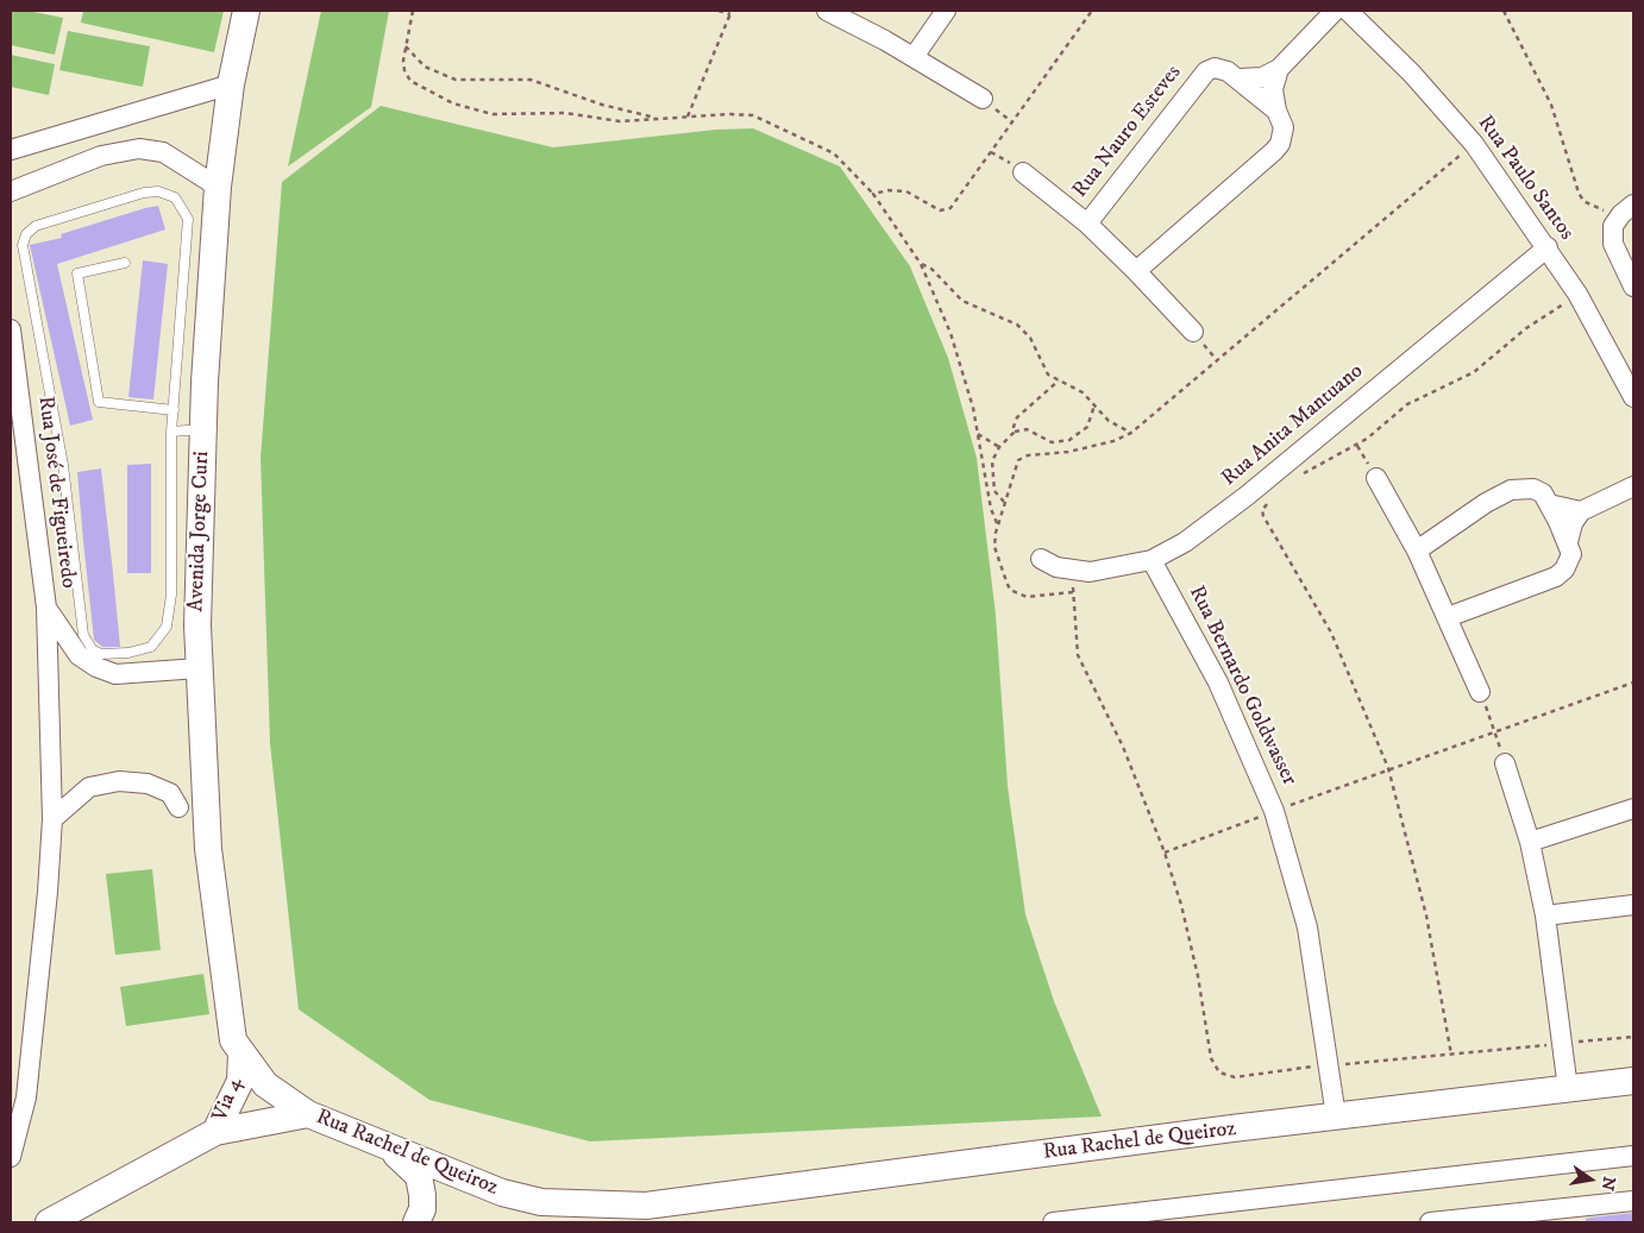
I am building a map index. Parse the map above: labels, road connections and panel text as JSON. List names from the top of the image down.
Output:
{
  "streets": {
    "street": [
      "Rua Nauro Esteves",
      "Rua Paulo Santos",
      "Rua Anita Mantuano",
      "Rua José de Figueiredo",
      "Avenida Jorge Curi",
      "Rua Bernardo Goldwasser",
      "Via 4",
      "Rua Rachel de Queiroz"
    ]
  },
  "crossings": [
    ["Rua Paulo Santos", "Rua Anita Mantuano"],
    ["Rua Anita Mantuano", "Rua Bernardo Goldwasser"],
    ["Avenida Jorge Curi", "Via 4"],
    ["Rua Bernardo Goldwasser", "Rua Rachel de Queiroz"],
    ["Via 4", "Rua Rachel de Queiroz"]
  ],
  "north": "right"
}
